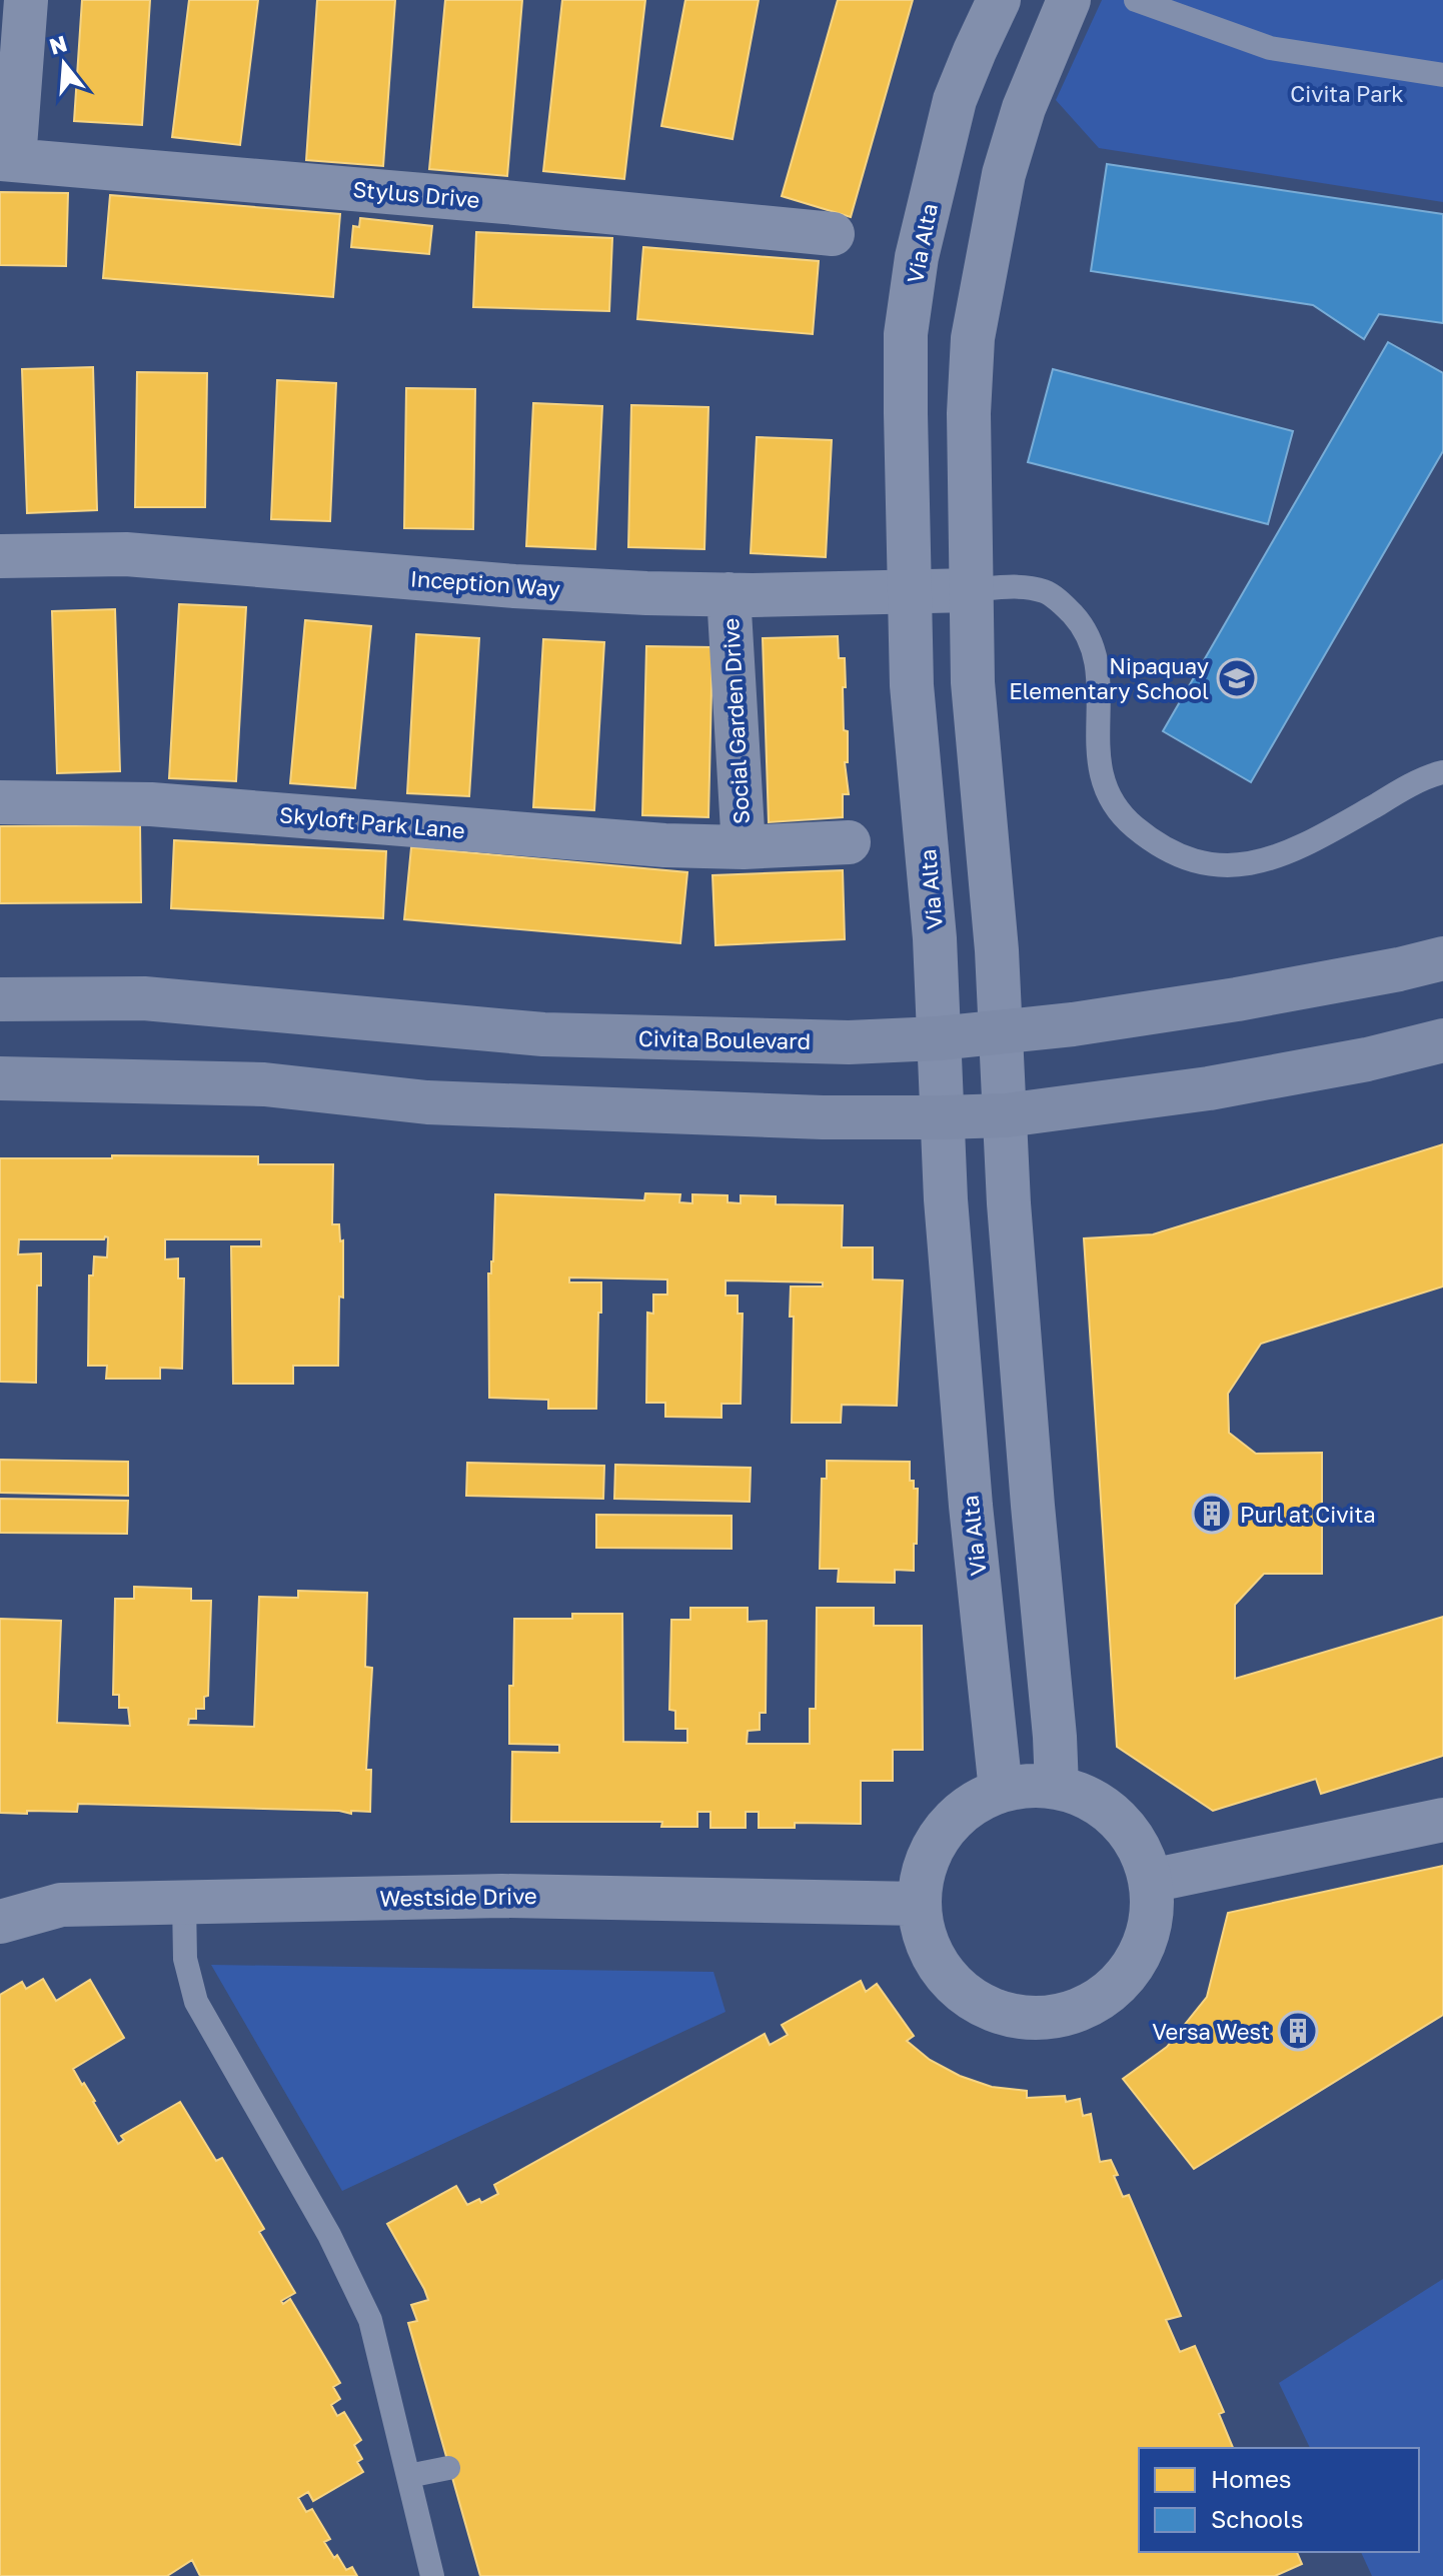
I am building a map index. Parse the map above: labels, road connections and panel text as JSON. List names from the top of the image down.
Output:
{
  "streets": {
    "main road": ["Civita Boulevard"],
    "street": [
      "Stylus Drive",
      "Via Alta",
      "Inception Way",
      "Social Garden Drive",
      "Skyloft Park Lane",
      "Westside Drive"
    ]
  },
  "crossings": [
    ["Via Alta", "Inception Way"],
    ["Via Alta", "Civita Boulevard"],
    ["Via Alta", "Westside Drive"],
    ["Inception Way", "Social Garden Drive"],
    ["Social Garden Drive", "Skyloft Park Lane"]
  ],
  "parks": ["Civita Park"],
  "places": {
    "school or university": ["Nipaquay Elementary School"],
    "building": ["Purl at Civita", "Versa West"]
  },
  "legend": ["Homes", "Schools"],
  "north": "top"
}
